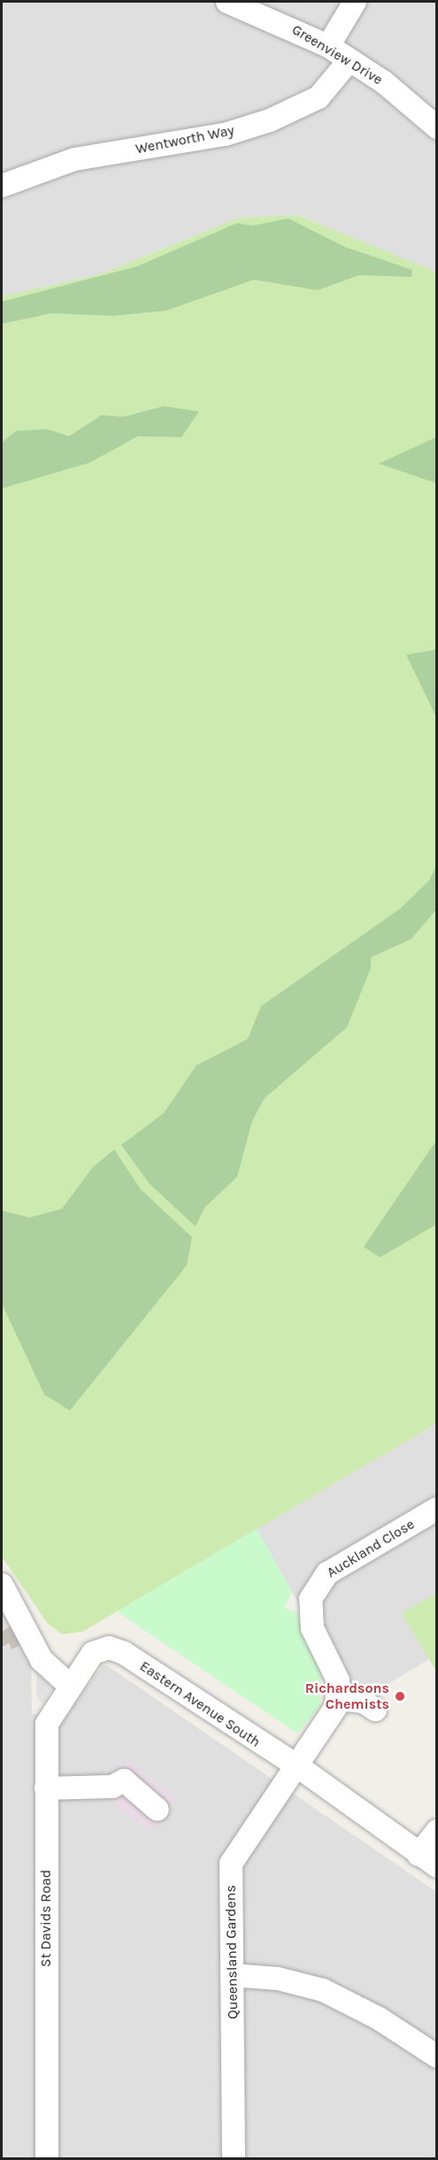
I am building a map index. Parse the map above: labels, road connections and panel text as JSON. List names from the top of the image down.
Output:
{
  "streets": {
    "street": [
      "Greenview Drive",
      "Wentworth Way",
      "Auckland Close",
      "Eastern Avenue South",
      "St Davids Road",
      "Queensland Gardens"
    ]
  },
  "crossings": [
    ["Greenview Drive", "Wentworth Way"],
    ["Eastern Avenue South", "St Davids Road"],
    ["Eastern Avenue South", "Queensland Gardens"]
  ],
  "places": ["Richardsons Chemists"]
}
